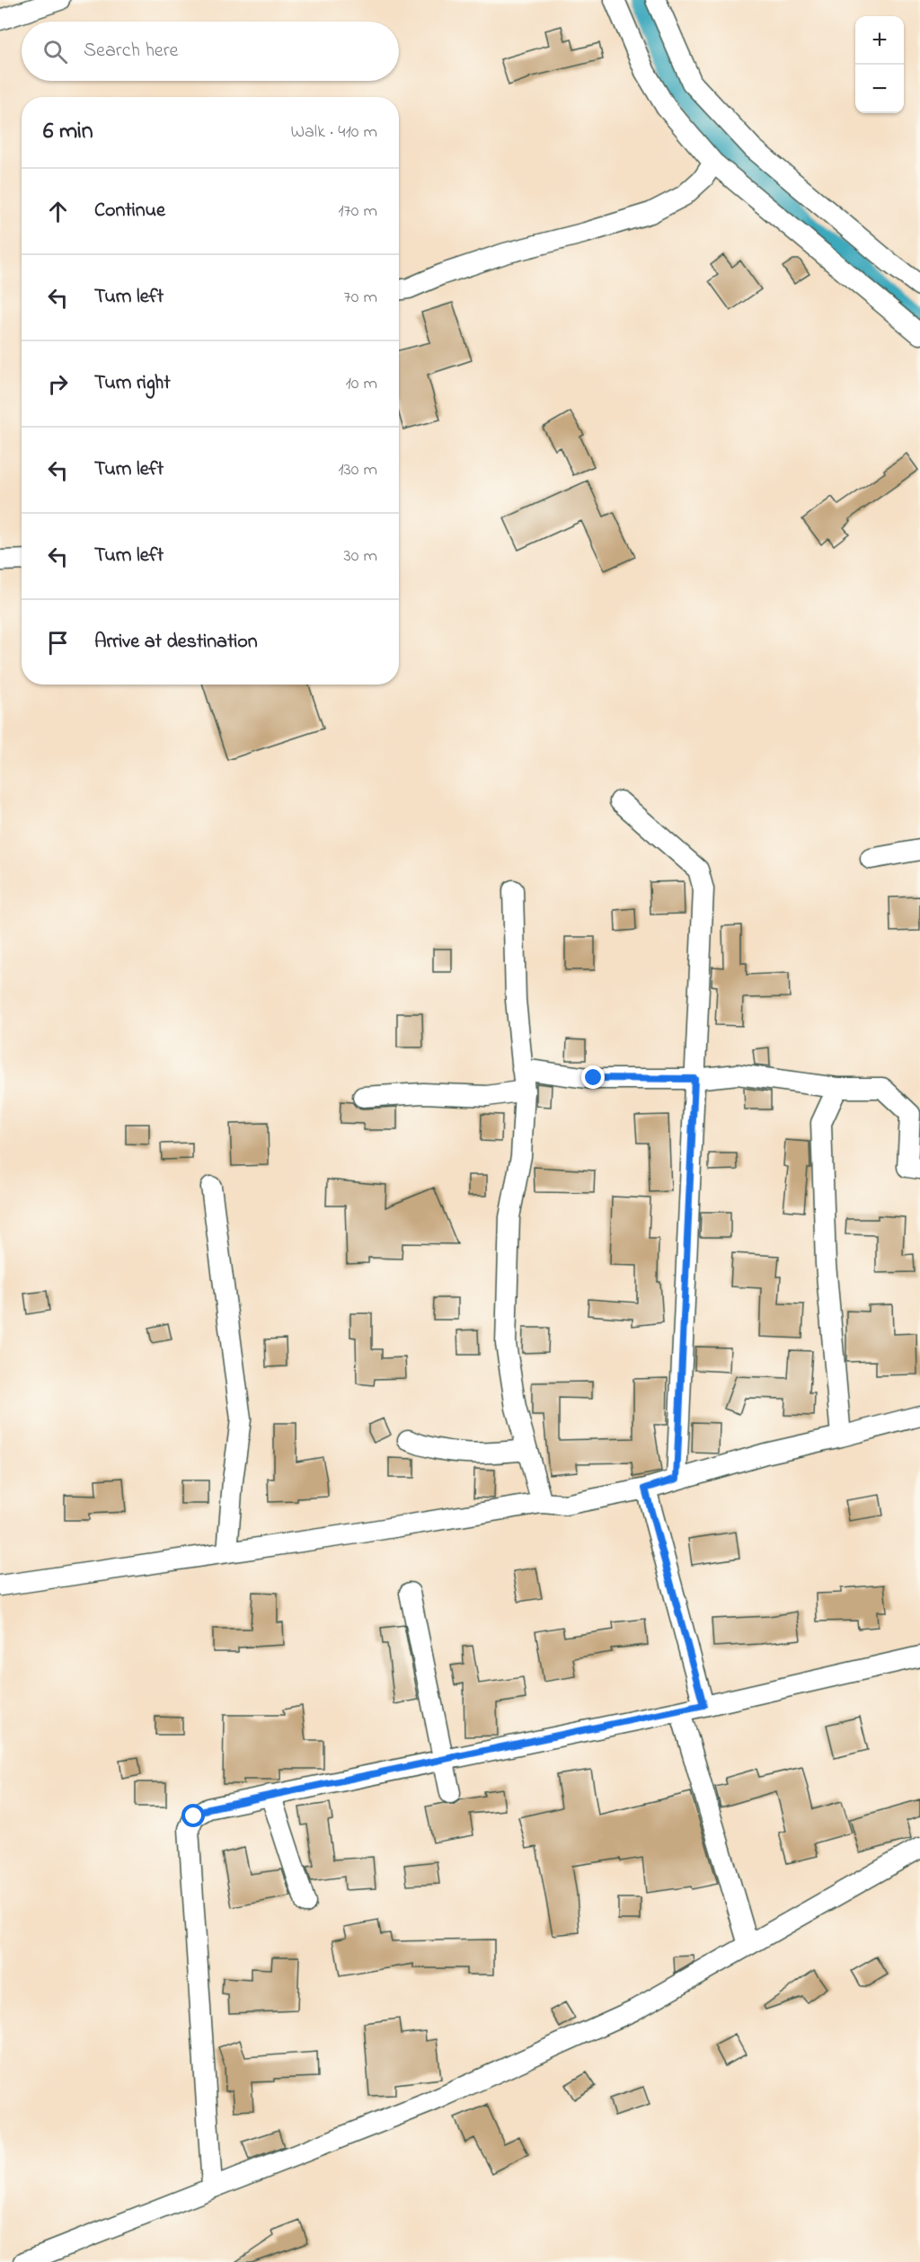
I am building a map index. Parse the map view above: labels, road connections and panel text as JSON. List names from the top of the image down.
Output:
{
  "page": {
    "map_buttons": ["+", "−"],
    "search": "Search here",
    "heading": ["6 min", "Walk · 410 m"],
    "list": [
      ["Continue", "170 m"],
      ["Turn left", "70 m"],
      ["Turn right", "10 m"],
      ["Turn left", "130 m"],
      ["Turn left", "30 m"],
      "Arrive at destination"
    ]
  }
}
